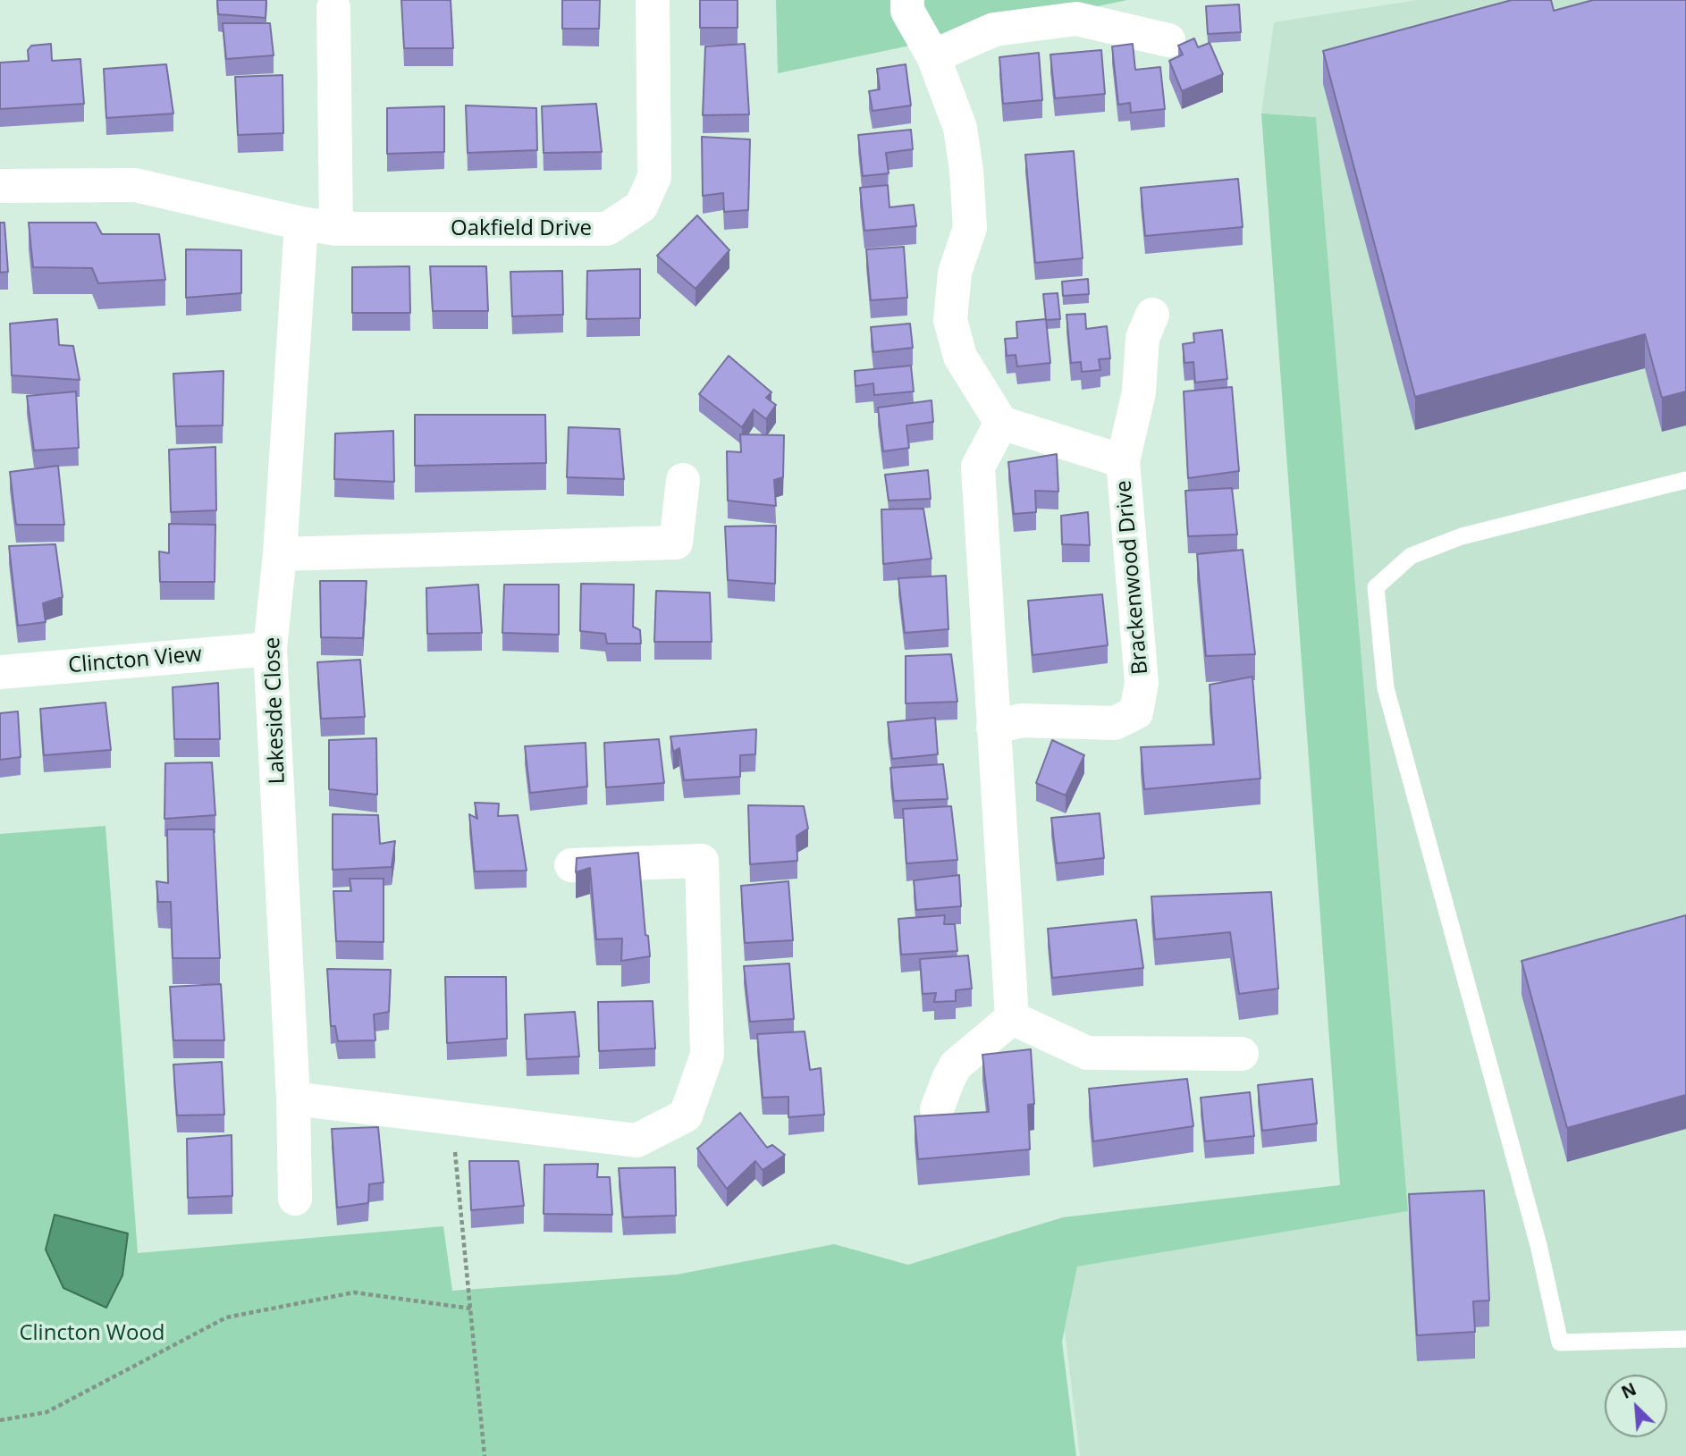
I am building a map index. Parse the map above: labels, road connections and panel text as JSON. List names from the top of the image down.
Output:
{
  "streets": {
    "street": [
      "Oakfield Drive",
      "Brackenwood Drive",
      "Clincton View",
      "Lakeside Close"
    ]
  },
  "crossings": [
    ["Oakfield Drive", "Lakeside Close"],
    ["Clincton View", "Lakeside Close"]
  ],
  "parks": ["Clincton Wood"],
  "north": "top left"
}
